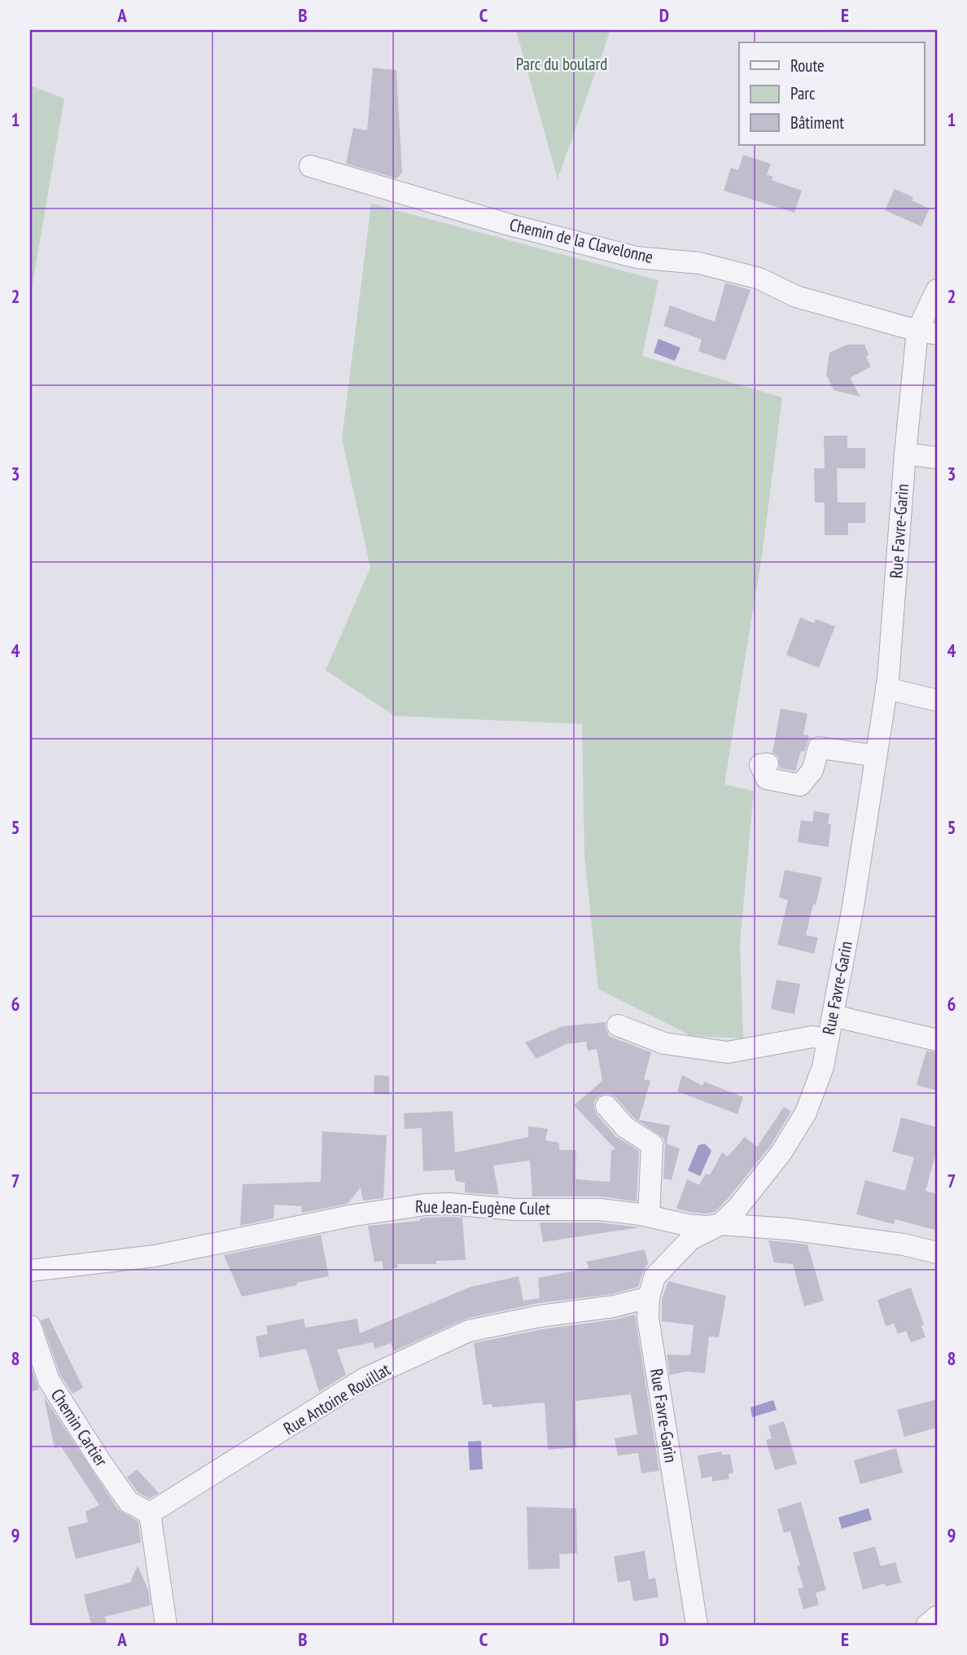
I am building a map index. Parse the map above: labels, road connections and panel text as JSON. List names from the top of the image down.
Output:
{
  "streets": {
    "street": [
      "Chemin de la Clavelonne",
      "Rue Favre-Garin",
      "Rue Jean-Eugène Culet",
      "Rue Antoine Rouillat",
      "Chemin Cartier"
    ]
  },
  "crossings": [
    ["Chemin de la Clavelonne", "Rue Favre-Garin"],
    ["Rue Favre-Garin", "Rue Jean-Eugène Culet"],
    ["Rue Favre-Garin", "Rue Antoine Rouillat"],
    ["Rue Antoine Rouillat", "Chemin Cartier"]
  ],
  "parks": ["Parc du boulard"],
  "legend": ["Route", "Parc", "Bâtiment"],
  "grid": {
    "columns": [
      "A",
      "B",
      "C",
      "D",
      "E"
    ],
    "rows": [
      "1",
      "2",
      "3",
      "4",
      "5",
      "6",
      "7",
      "8",
      "9"
    ]
  }
}
